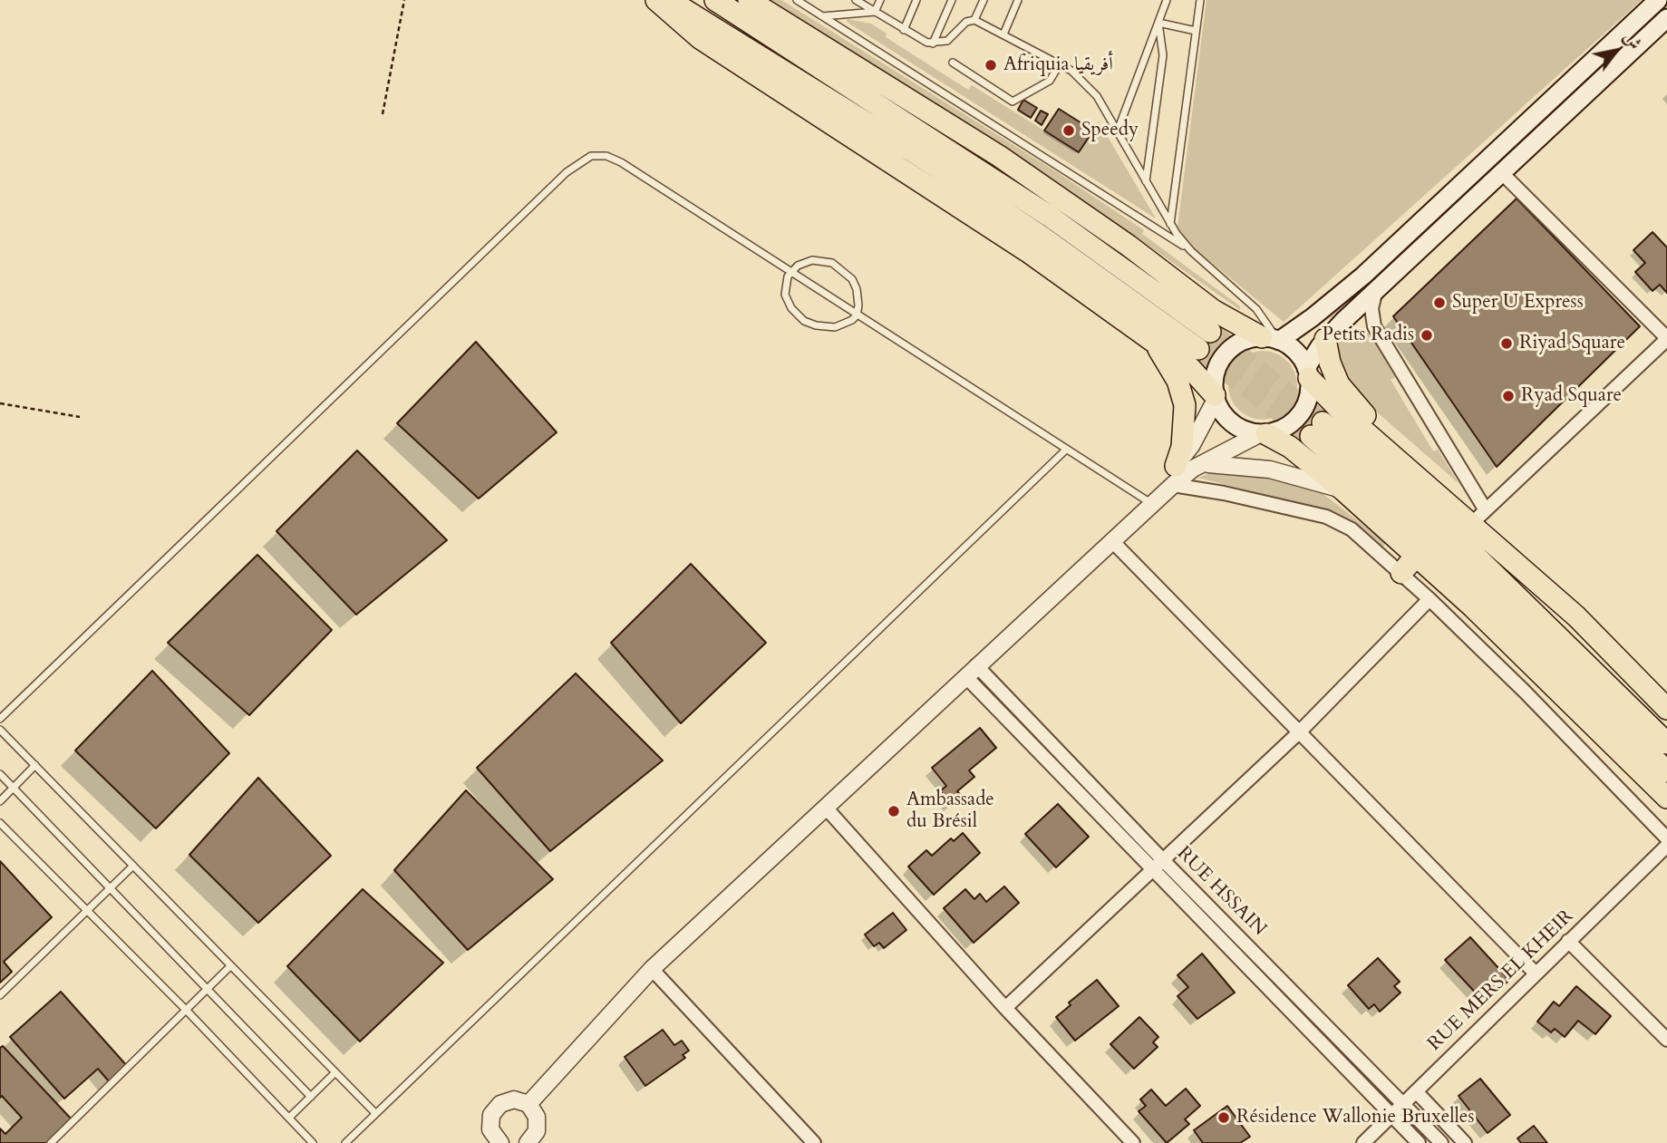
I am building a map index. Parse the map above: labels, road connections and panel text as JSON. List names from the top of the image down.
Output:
{
  "streets": {
    "street": ["RUE HSSAIN", "RUE MERS EL KHEIR"]
  },
  "crossings": [
    ["RUE HSSAIN", "RUE MERS EL KHEIR"]
  ],
  "places": [
    "Afriquia أفريقيا",
    "Speedy",
    "Super U Express",
    "Petits Radis",
    "Riyad Square",
    "Ryad Square",
    "Ambassade du Brésil",
    "Résidence Wallonie Bruxelles"
  ],
  "north": "top right"
}
